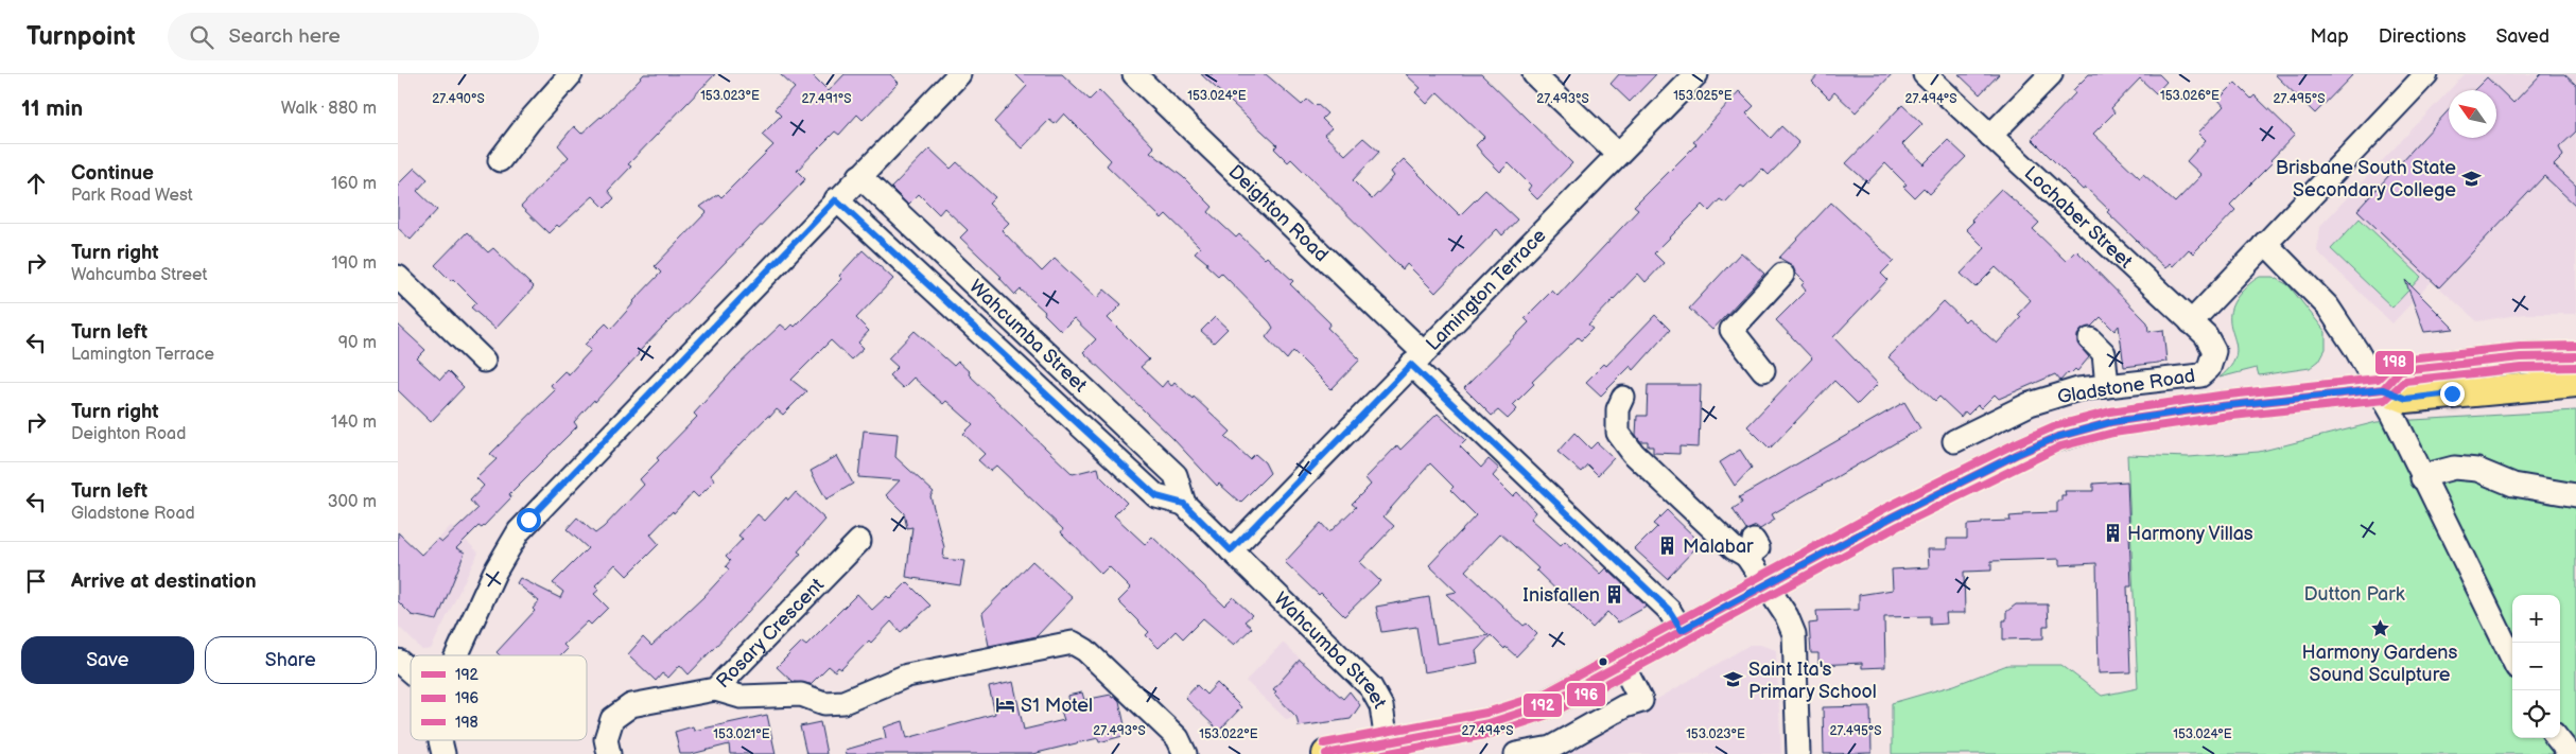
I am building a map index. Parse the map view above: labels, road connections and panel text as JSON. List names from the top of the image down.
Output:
{
  "streets": {
    "main road": ["Gladstone Road"],
    "street": [
      "Deighton Road",
      "Lochaber Street",
      "Lamington Terrace",
      "Wahcumba Street",
      "Rosary Crescent"
    ]
  },
  "crossings": [
    ["Deighton Road", "Lamington Terrace"],
    ["Deighton Road", "Gladstone Road"],
    ["Lochaber Street", "Gladstone Road"],
    ["Lamington Terrace", "Wahcumba Street"],
    ["Wahcumba Street", "Gladstone Road"]
  ],
  "parks": ["Dutton Park"],
  "places": {
    "school or university": ["Brisbane South State Secondary College", "Saint Ita's Primary School"],
    "building": ["Harmony Villas", "Malabar", "Inisfallen"],
    "place": ["Harmony Gardens Sound Sculpture"],
    "hotel": ["S1 Motel"]
  },
  "lines": ["transit line 198", "transit line 192", "transit line 196"],
  "legend": ["192", "196", "198"],
  "north": "top left",
  "page": {
    "header": "Turnpoint",
    "search": "Search here",
    "nav": ["Map", "Directions", "Saved"],
    "heading": ["11 min", "Walk · 880 m"],
    "list": [
      ["Continue", "Park Road West", "160 m"],
      ["Turn right", "Wahcumba Street", "190 m"],
      ["Turn left", "Lamington Terrace", "90 m"],
      ["Turn right", "Deighton Road", "140 m"],
      ["Turn left", "Gladstone Road", "300 m"],
      "Arrive at destination"
    ],
    "map_buttons": ["+", "−"],
    "buttons": ["Save", "Share"]
  },
  "coordinates": [
    "153.023°E",
    "153.024°E",
    "153.025°E",
    "153.026°E",
    "27.490°S",
    "27.491°S",
    "27.493°S",
    "27.494°S",
    "27.495°S",
    "153.021°E",
    "153.022°E"
  ]
}
